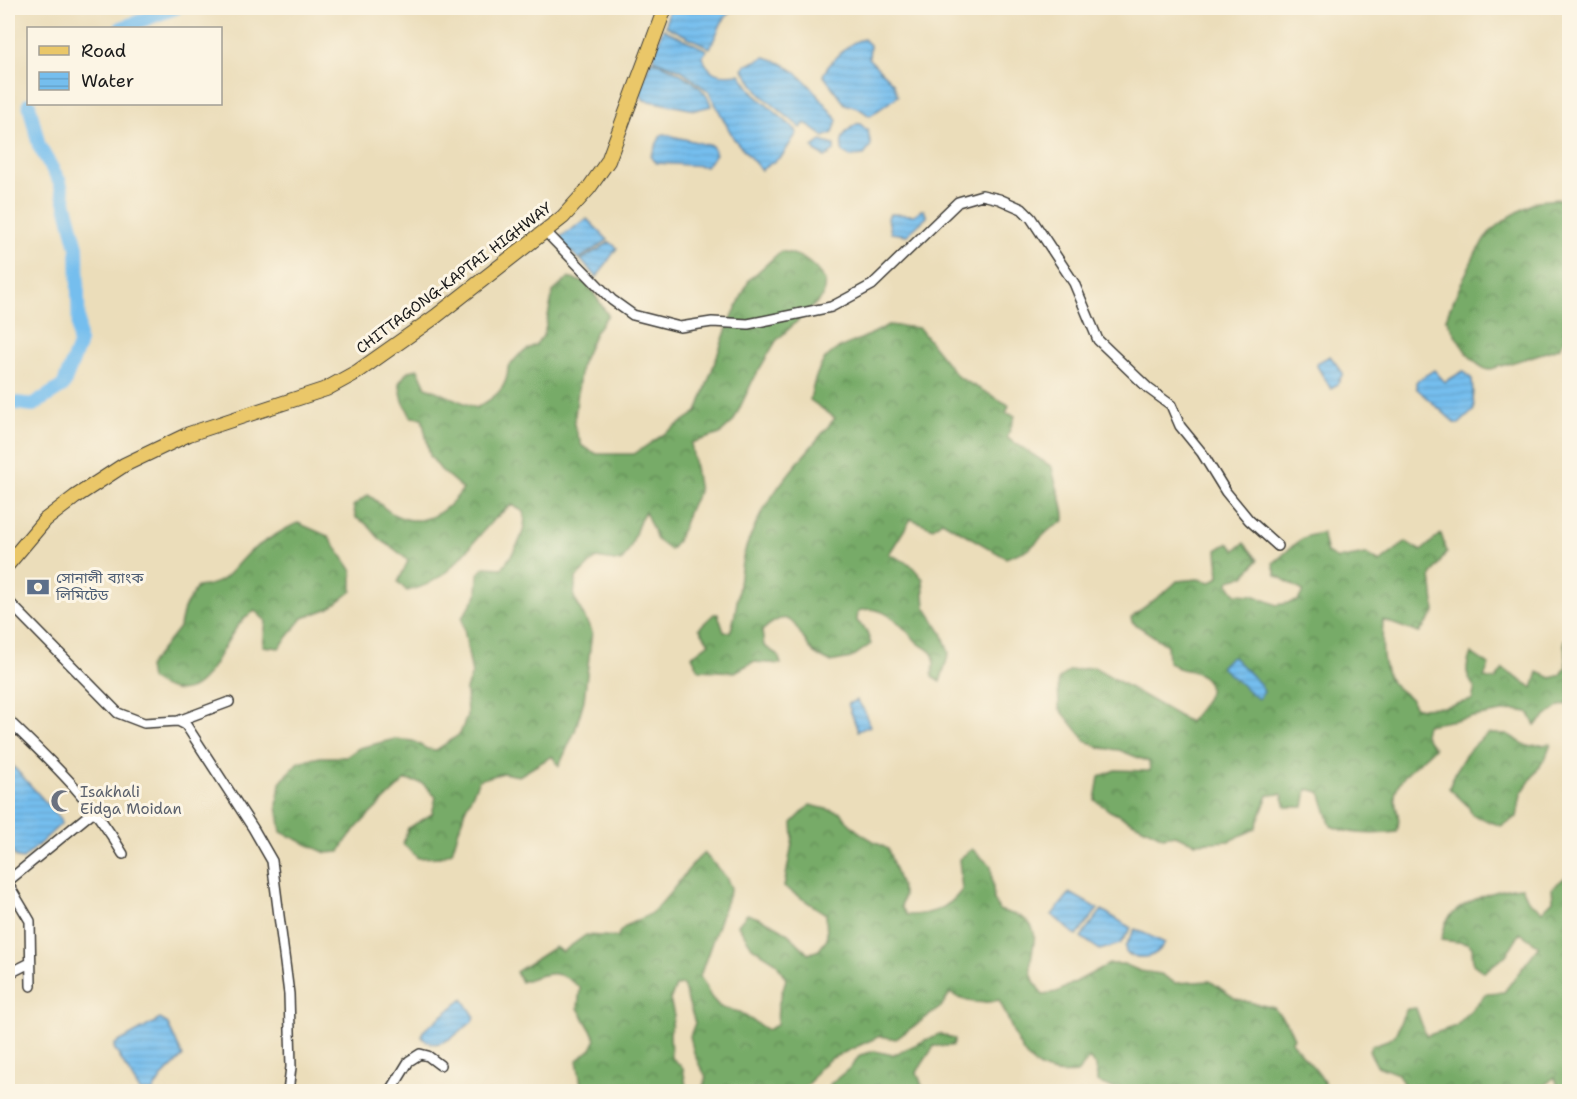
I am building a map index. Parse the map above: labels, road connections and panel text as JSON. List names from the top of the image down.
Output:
{
  "streets": {
    "main road": ["CHITTAGONG-KAPTAI HIGHWAY"]
  },
  "places": {
    "bank": ["সোনালী ব্যাংক লিমিটেড"],
    "mosque": ["Isakhali Eidga Moidan"]
  },
  "legend": ["Road", "Water"]
}
